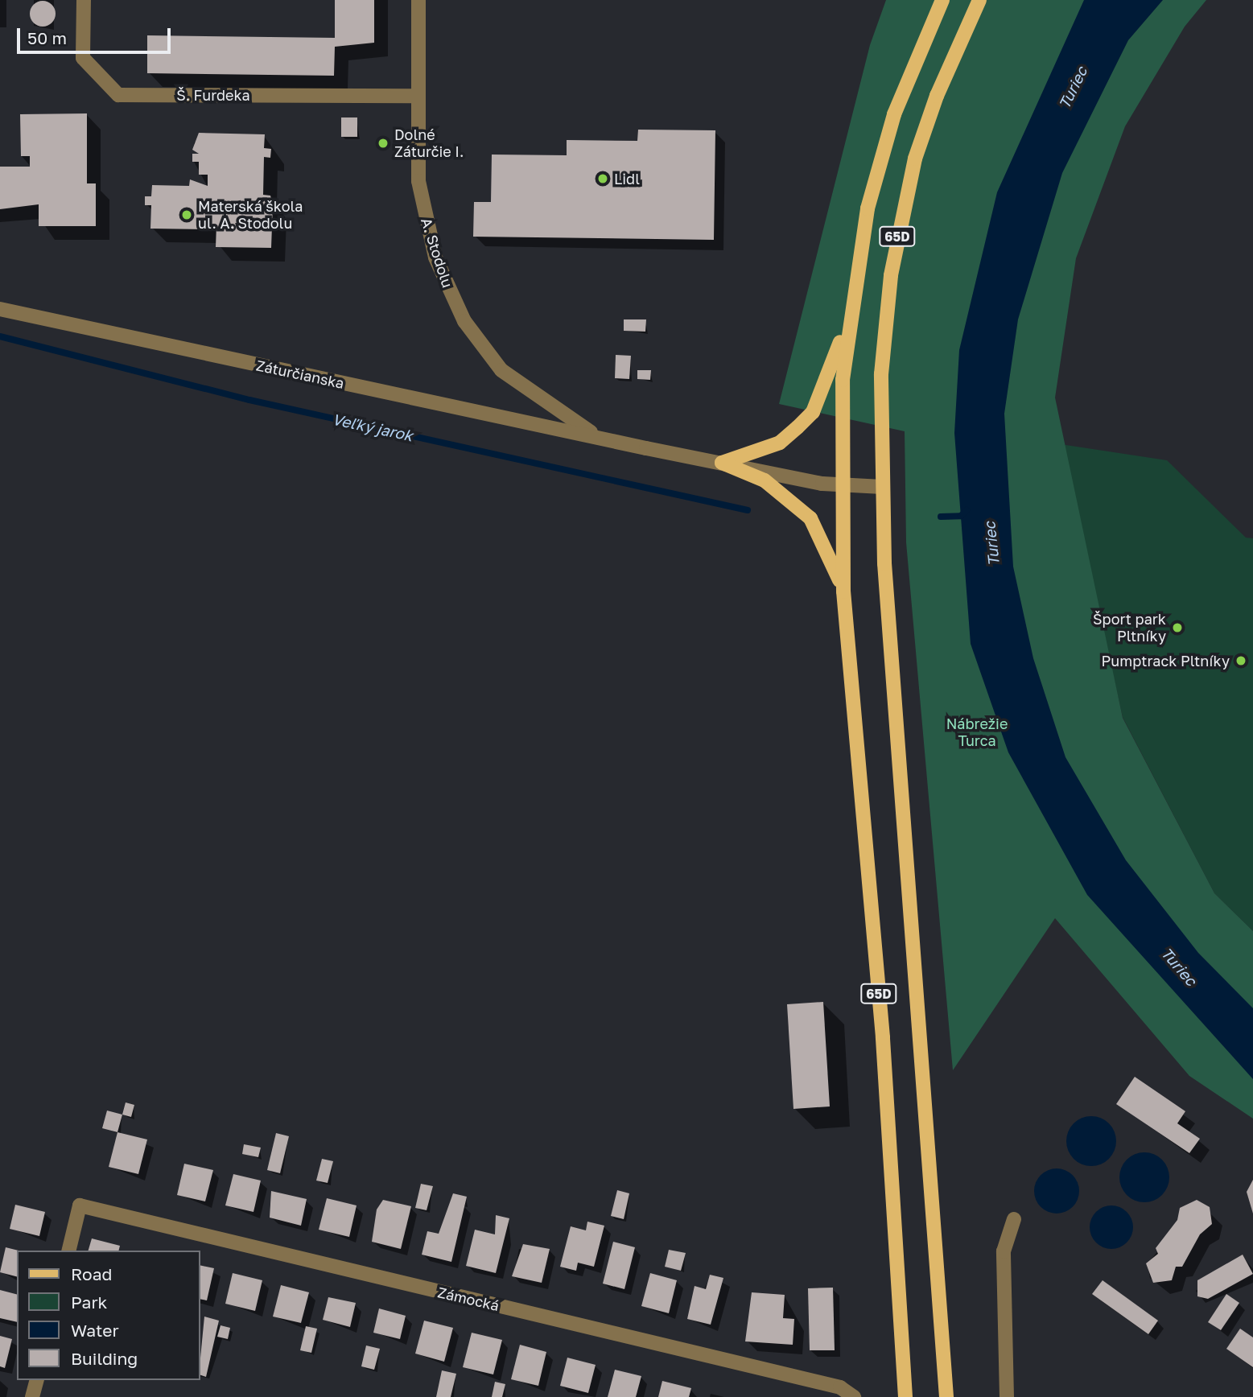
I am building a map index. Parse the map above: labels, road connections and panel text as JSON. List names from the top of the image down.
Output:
{
  "streets": {
    "main road": ["65D"],
    "street": [
      "Š. Furdeka",
      "A. Stodolu",
      "Záturčianska",
      "Zámocká"
    ]
  },
  "crossings": [
    ["Š. Furdeka", "A. Stodolu"],
    ["65D", "Záturčianska"],
    ["A. Stodolu", "Záturčianska"]
  ],
  "water": ["Turiec", "Veľký jarok"],
  "parks": ["Nábrežie Turca"],
  "places": [
    "Dolné Záturčie I.",
    "Lidl",
    "Materská škola ul. A. Stodolu",
    "Šport park Pltníky",
    "Pumptrack Pltníky"
  ],
  "legend": [
    "Road",
    "Park",
    "Water",
    "Building"
  ],
  "scale_bar": "50 m"
}
